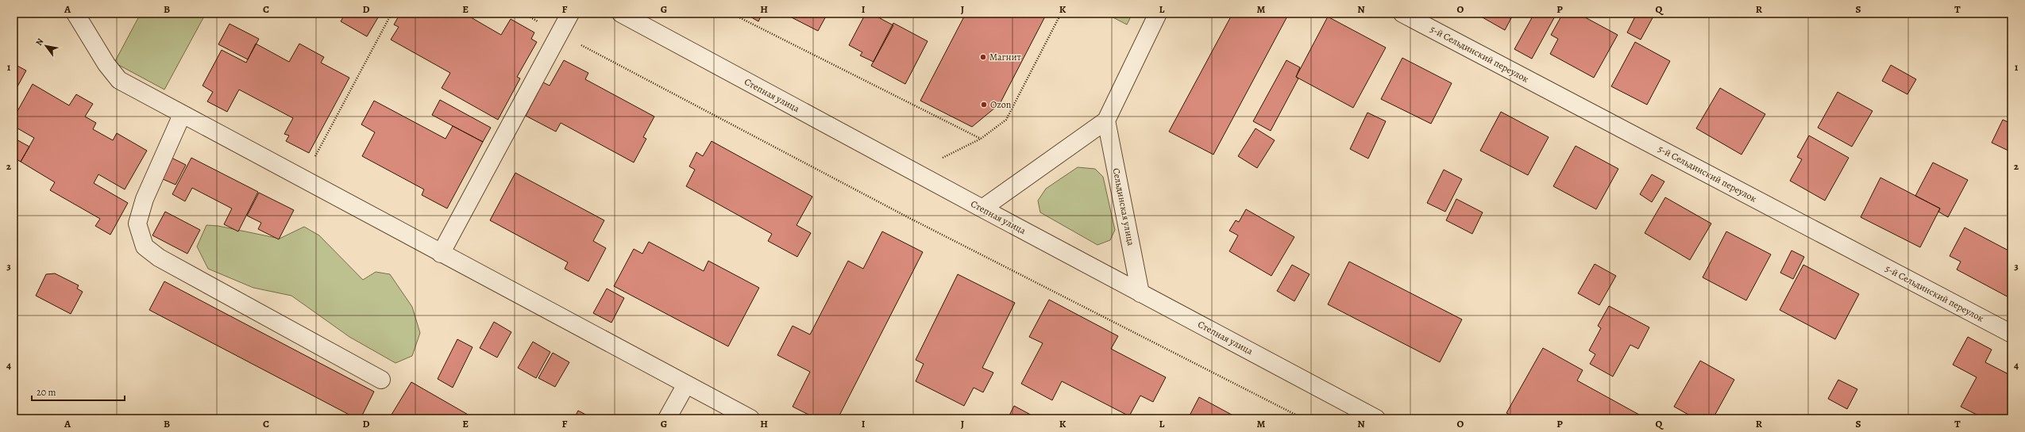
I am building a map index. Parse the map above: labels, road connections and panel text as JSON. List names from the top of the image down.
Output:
{
  "streets": {
    "street": ["5-й Сельдинский переулок", "Степная улица", "Сельдинская улица"]
  },
  "crossings": [
    ["Степная улица", "Сельдинская улица"]
  ],
  "places": ["Магнит", "Ozon"],
  "scale_bar": "20 m",
  "north": "top left",
  "grid": {
    "columns": [
      "A",
      "B",
      "C",
      "D",
      "E",
      "F",
      "G",
      "H",
      "I",
      "J",
      "K",
      "L",
      "M",
      "N",
      "O",
      "P",
      "Q",
      "R",
      "S",
      "T"
    ],
    "rows": [
      "1",
      "2",
      "3",
      "4"
    ]
  }
}
